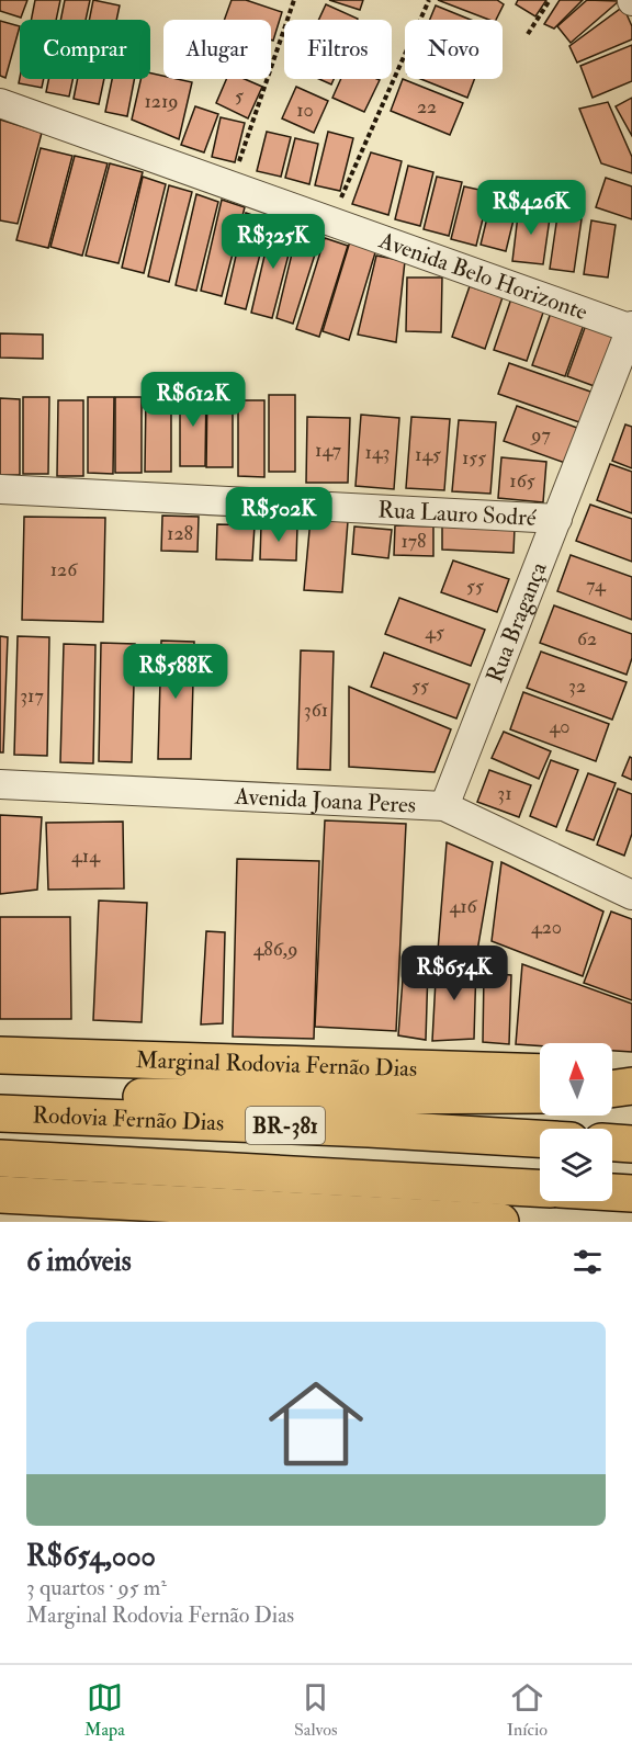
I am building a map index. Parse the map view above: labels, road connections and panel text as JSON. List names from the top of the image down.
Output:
{
  "streets": {
    "main road": ["Marginal Rodovia Fernão Dias", "Rodovia Fernão Dias", "BR-381"],
    "street": [
      "Avenida Belo Horizonte",
      "Rua Lauro Sodré",
      "Rua Bragança",
      "Avenida Joana Peres"
    ]
  },
  "crossings": [
    ["Avenida Belo Horizonte", "Rua Bragança"],
    ["Rua Lauro Sodré", "Rua Bragança"],
    ["Rua Bragança", "Avenida Joana Peres"]
  ],
  "house_numbers": [
    "5",
    "1219",
    "22",
    "10",
    "97",
    "147",
    "143",
    "145",
    "155",
    "165",
    "128",
    "178",
    "126",
    "74",
    "55",
    "45",
    "62",
    "55",
    "32",
    "317",
    "361",
    "40",
    "31",
    "414",
    "416",
    "420",
    "486,9"
  ],
  "north": "top",
  "page": {
    "chip": [
      "Comprar",
      "Alugar",
      "Filtros",
      "Novo"
    ],
    "price": [
      "R$426K",
      "R$325K",
      "R$612K",
      "R$502K",
      "R$588K",
      "R$654K"
    ],
    "heading": "6 imóveis",
    "list": [
      {
        "name": "R$654,000",
        "note": "3 quartos · 95 m² · Marginal Rodovia Fernão Dias"
      }
    ],
    "tabs": ["Mapa", "Salvos", "Início"]
  }
}
